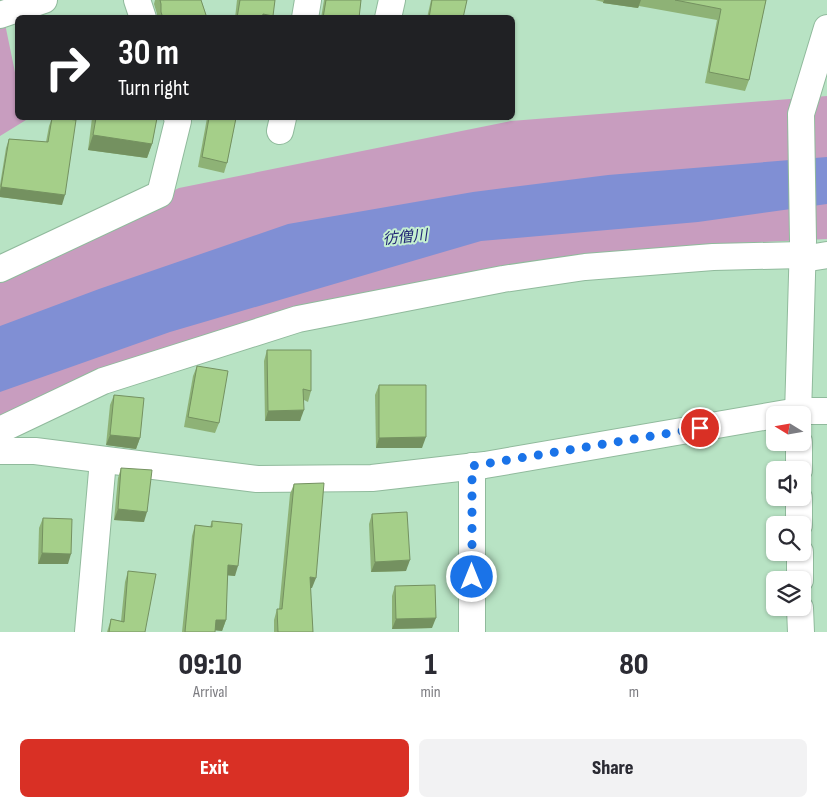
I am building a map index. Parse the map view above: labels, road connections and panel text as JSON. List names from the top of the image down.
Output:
{
  "water": ["彷僧川"],
  "north": "left",
  "page": {
    "turn": ["30 m", "Turn right"],
    "eta": [
      "09:10",
      "Arrival",
      "1",
      "min",
      "80",
      "m"
    ],
    "buttons": ["Exit", "Share"]
  }
}
